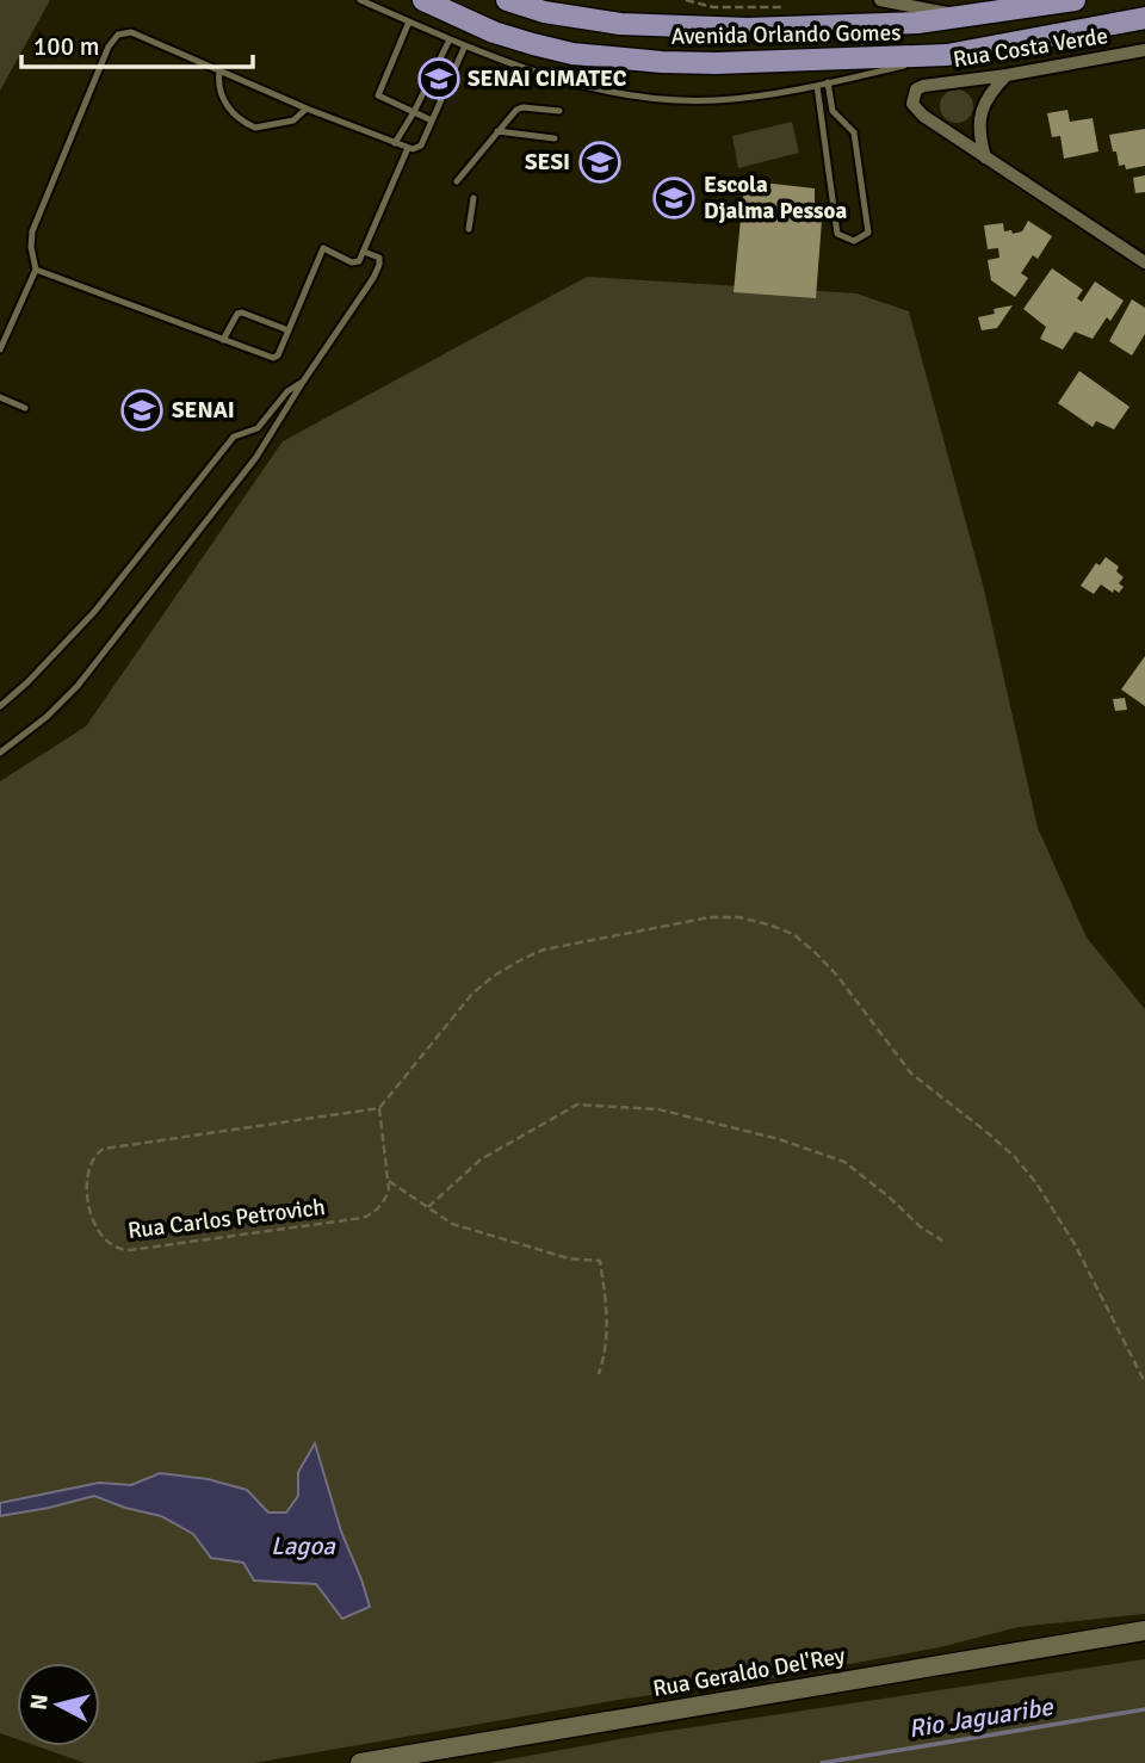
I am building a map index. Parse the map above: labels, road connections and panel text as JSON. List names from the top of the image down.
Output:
{
  "streets": {
    "main road": ["Avenida Orlando Gomes", "Rua Geraldo Del'Rey"],
    "street": ["Rua Costa Verde"],
    "path": ["Rua Carlos Petrovich"]
  },
  "water": ["Lagoa", "Rio Jaguaribe"],
  "places": {
    "school or university": [
      "SENAI CIMATEC",
      "SESI",
      "Escola Djalma Pessoa",
      "SENAI"
    ]
  },
  "scale_bar": "100 m",
  "north": "left"
}
